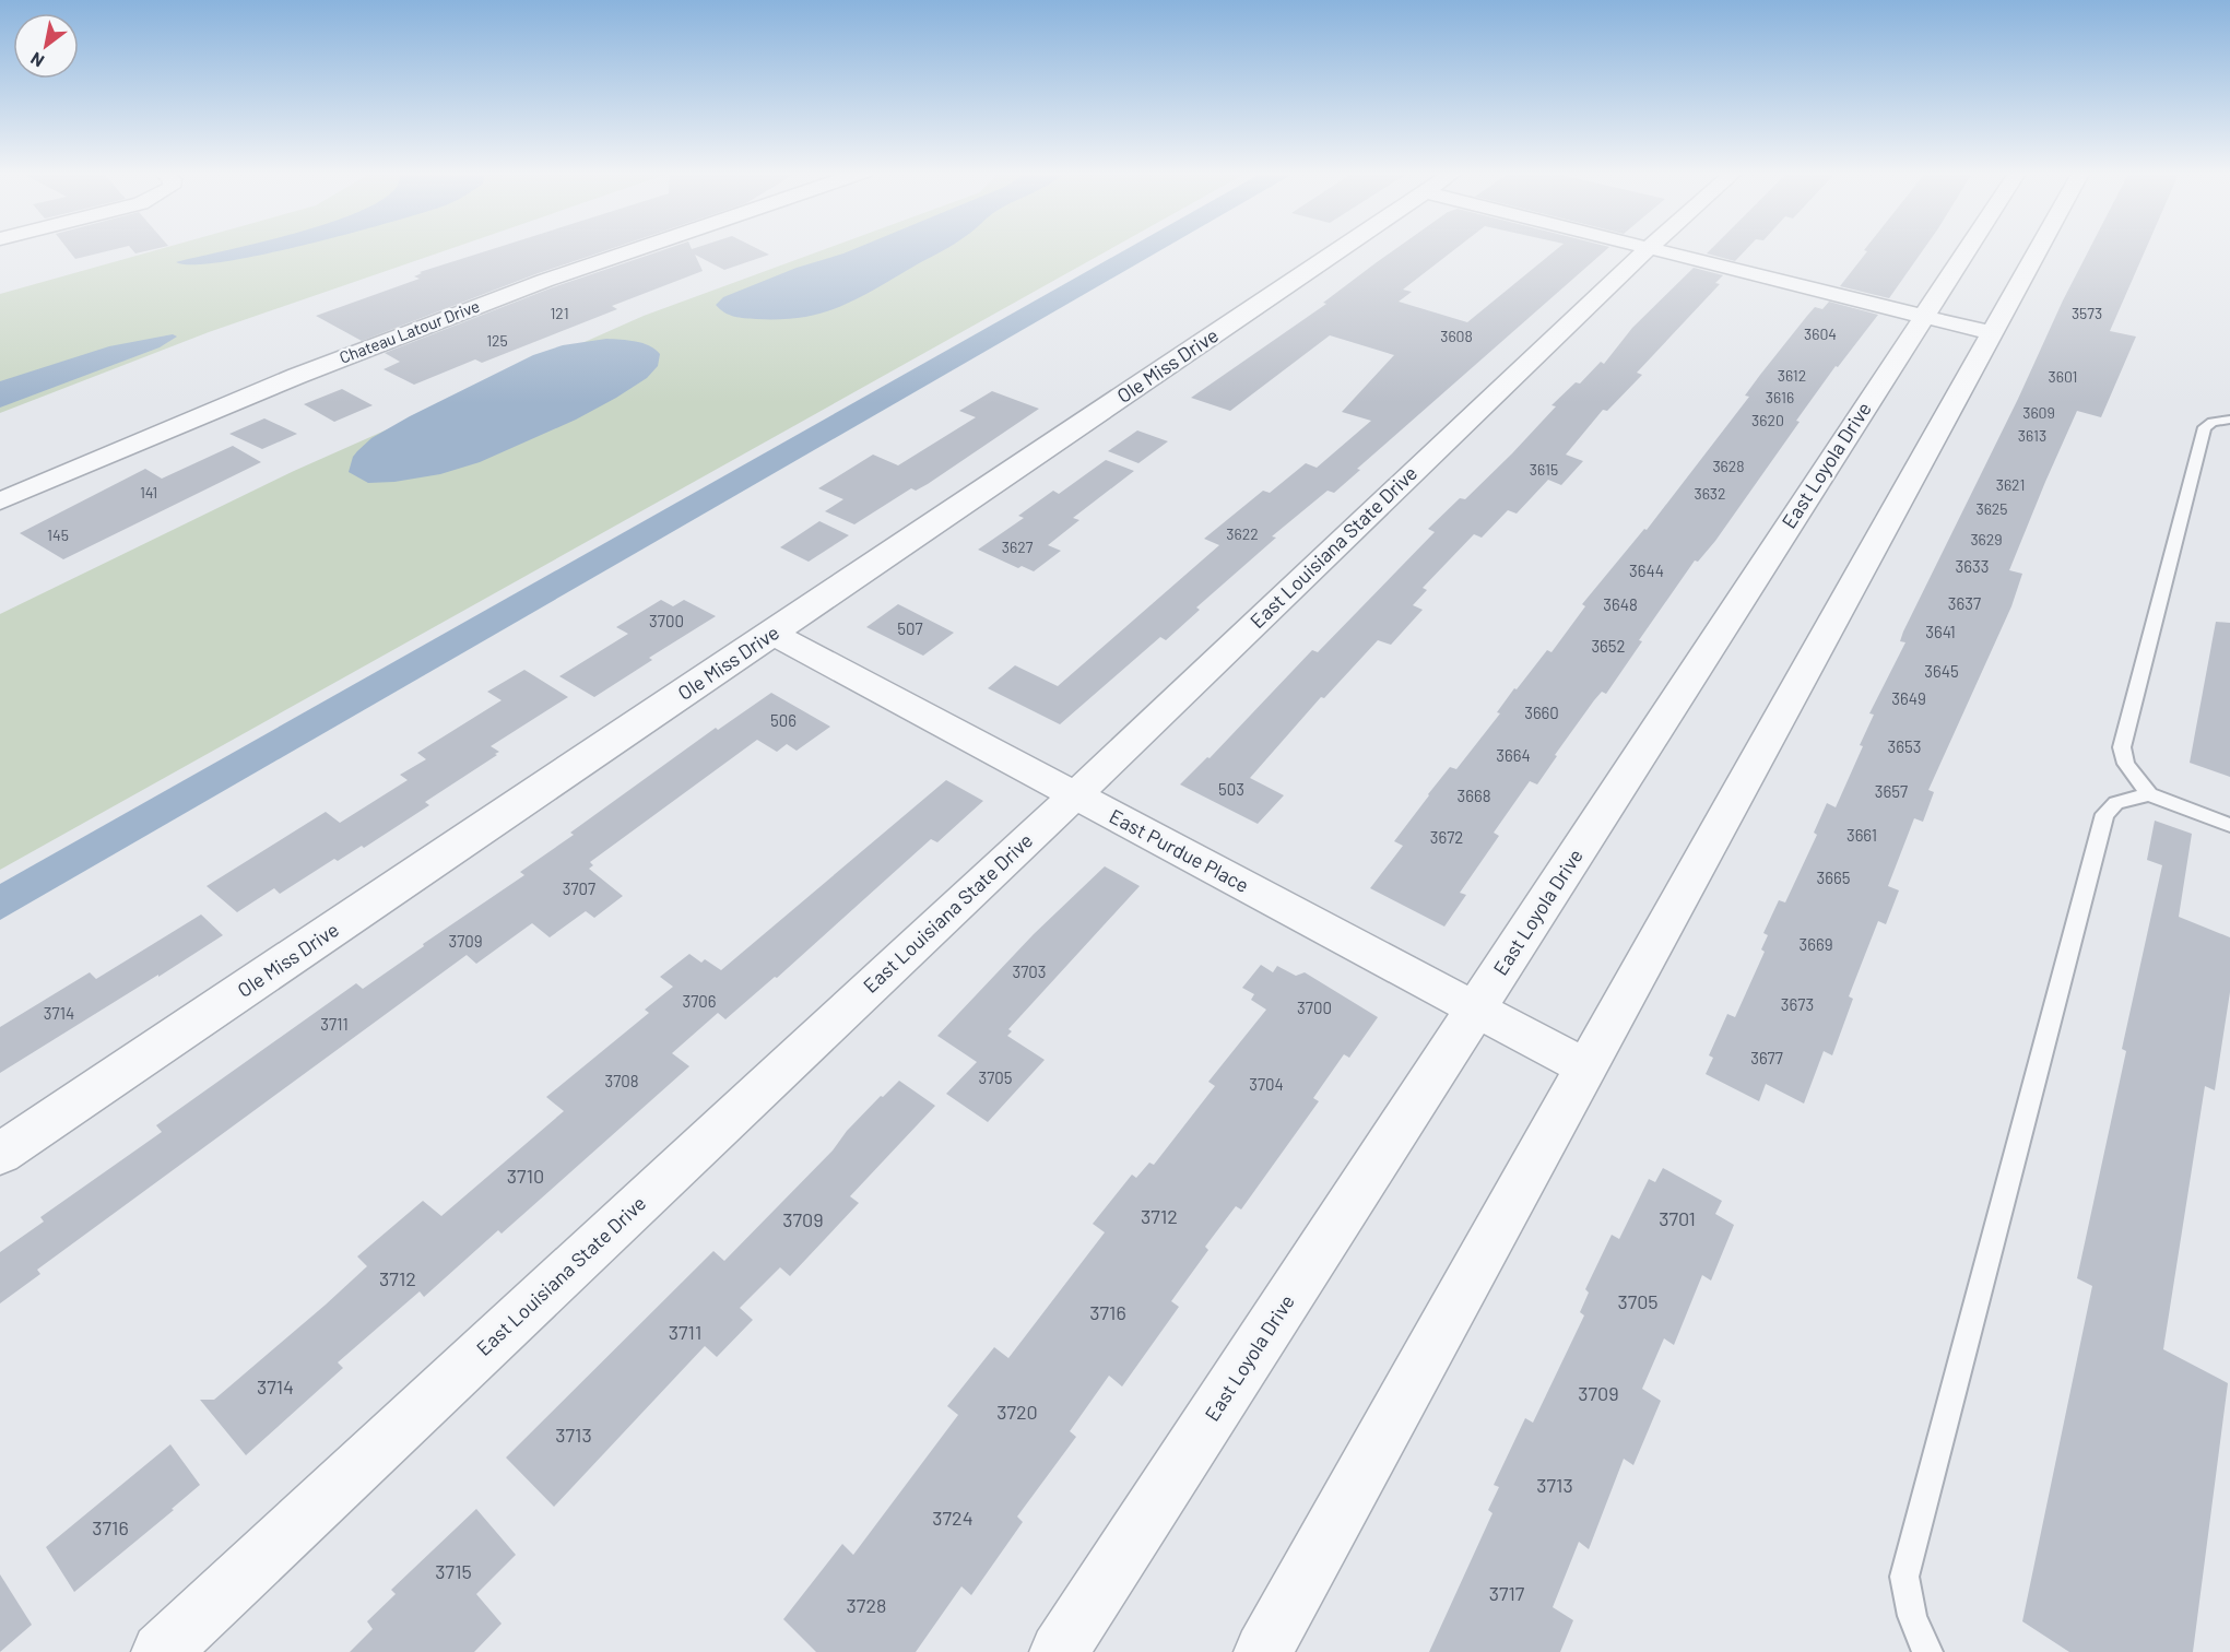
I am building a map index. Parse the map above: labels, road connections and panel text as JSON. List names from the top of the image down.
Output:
{
  "streets": {
    "street": [
      "Chateau Latour Drive",
      "Ole Miss Drive",
      "East Loyola Drive",
      "East Louisiana State Drive",
      "East Purdue Place"
    ]
  },
  "crossings": [
    ["Ole Miss Drive", "East Purdue Place"],
    ["East Loyola Drive", "East Purdue Place"],
    ["East Louisiana State Drive", "East Purdue Place"]
  ],
  "house_numbers": [
    "121",
    "3573",
    "3604",
    "3608",
    "125",
    "3612",
    "3601",
    "3616",
    "3609",
    "3620",
    "3613",
    "3628",
    "3615",
    "3621",
    "141",
    "3632",
    "3625",
    "3622",
    "145",
    "3629",
    "3627",
    "3633",
    "3644",
    "3637",
    "3648",
    "3700",
    "507",
    "3641",
    "3652",
    "3645",
    "3649",
    "3660",
    "506",
    "3653",
    "3664",
    "503",
    "3657",
    "3668",
    "3661",
    "3672",
    "3665",
    "3707",
    "3709",
    "3669",
    "3703",
    "3706",
    "3673",
    "3700",
    "3714",
    "3711",
    "3677",
    "3705",
    "3708",
    "3704",
    "3710",
    "3712",
    "3701",
    "3709",
    "3712",
    "3705",
    "3716",
    "3711",
    "3714",
    "3709",
    "3720",
    "3713",
    "3713",
    "3724",
    "3716",
    "3715",
    "3717",
    "3728"
  ],
  "north": "bottom left"
}
